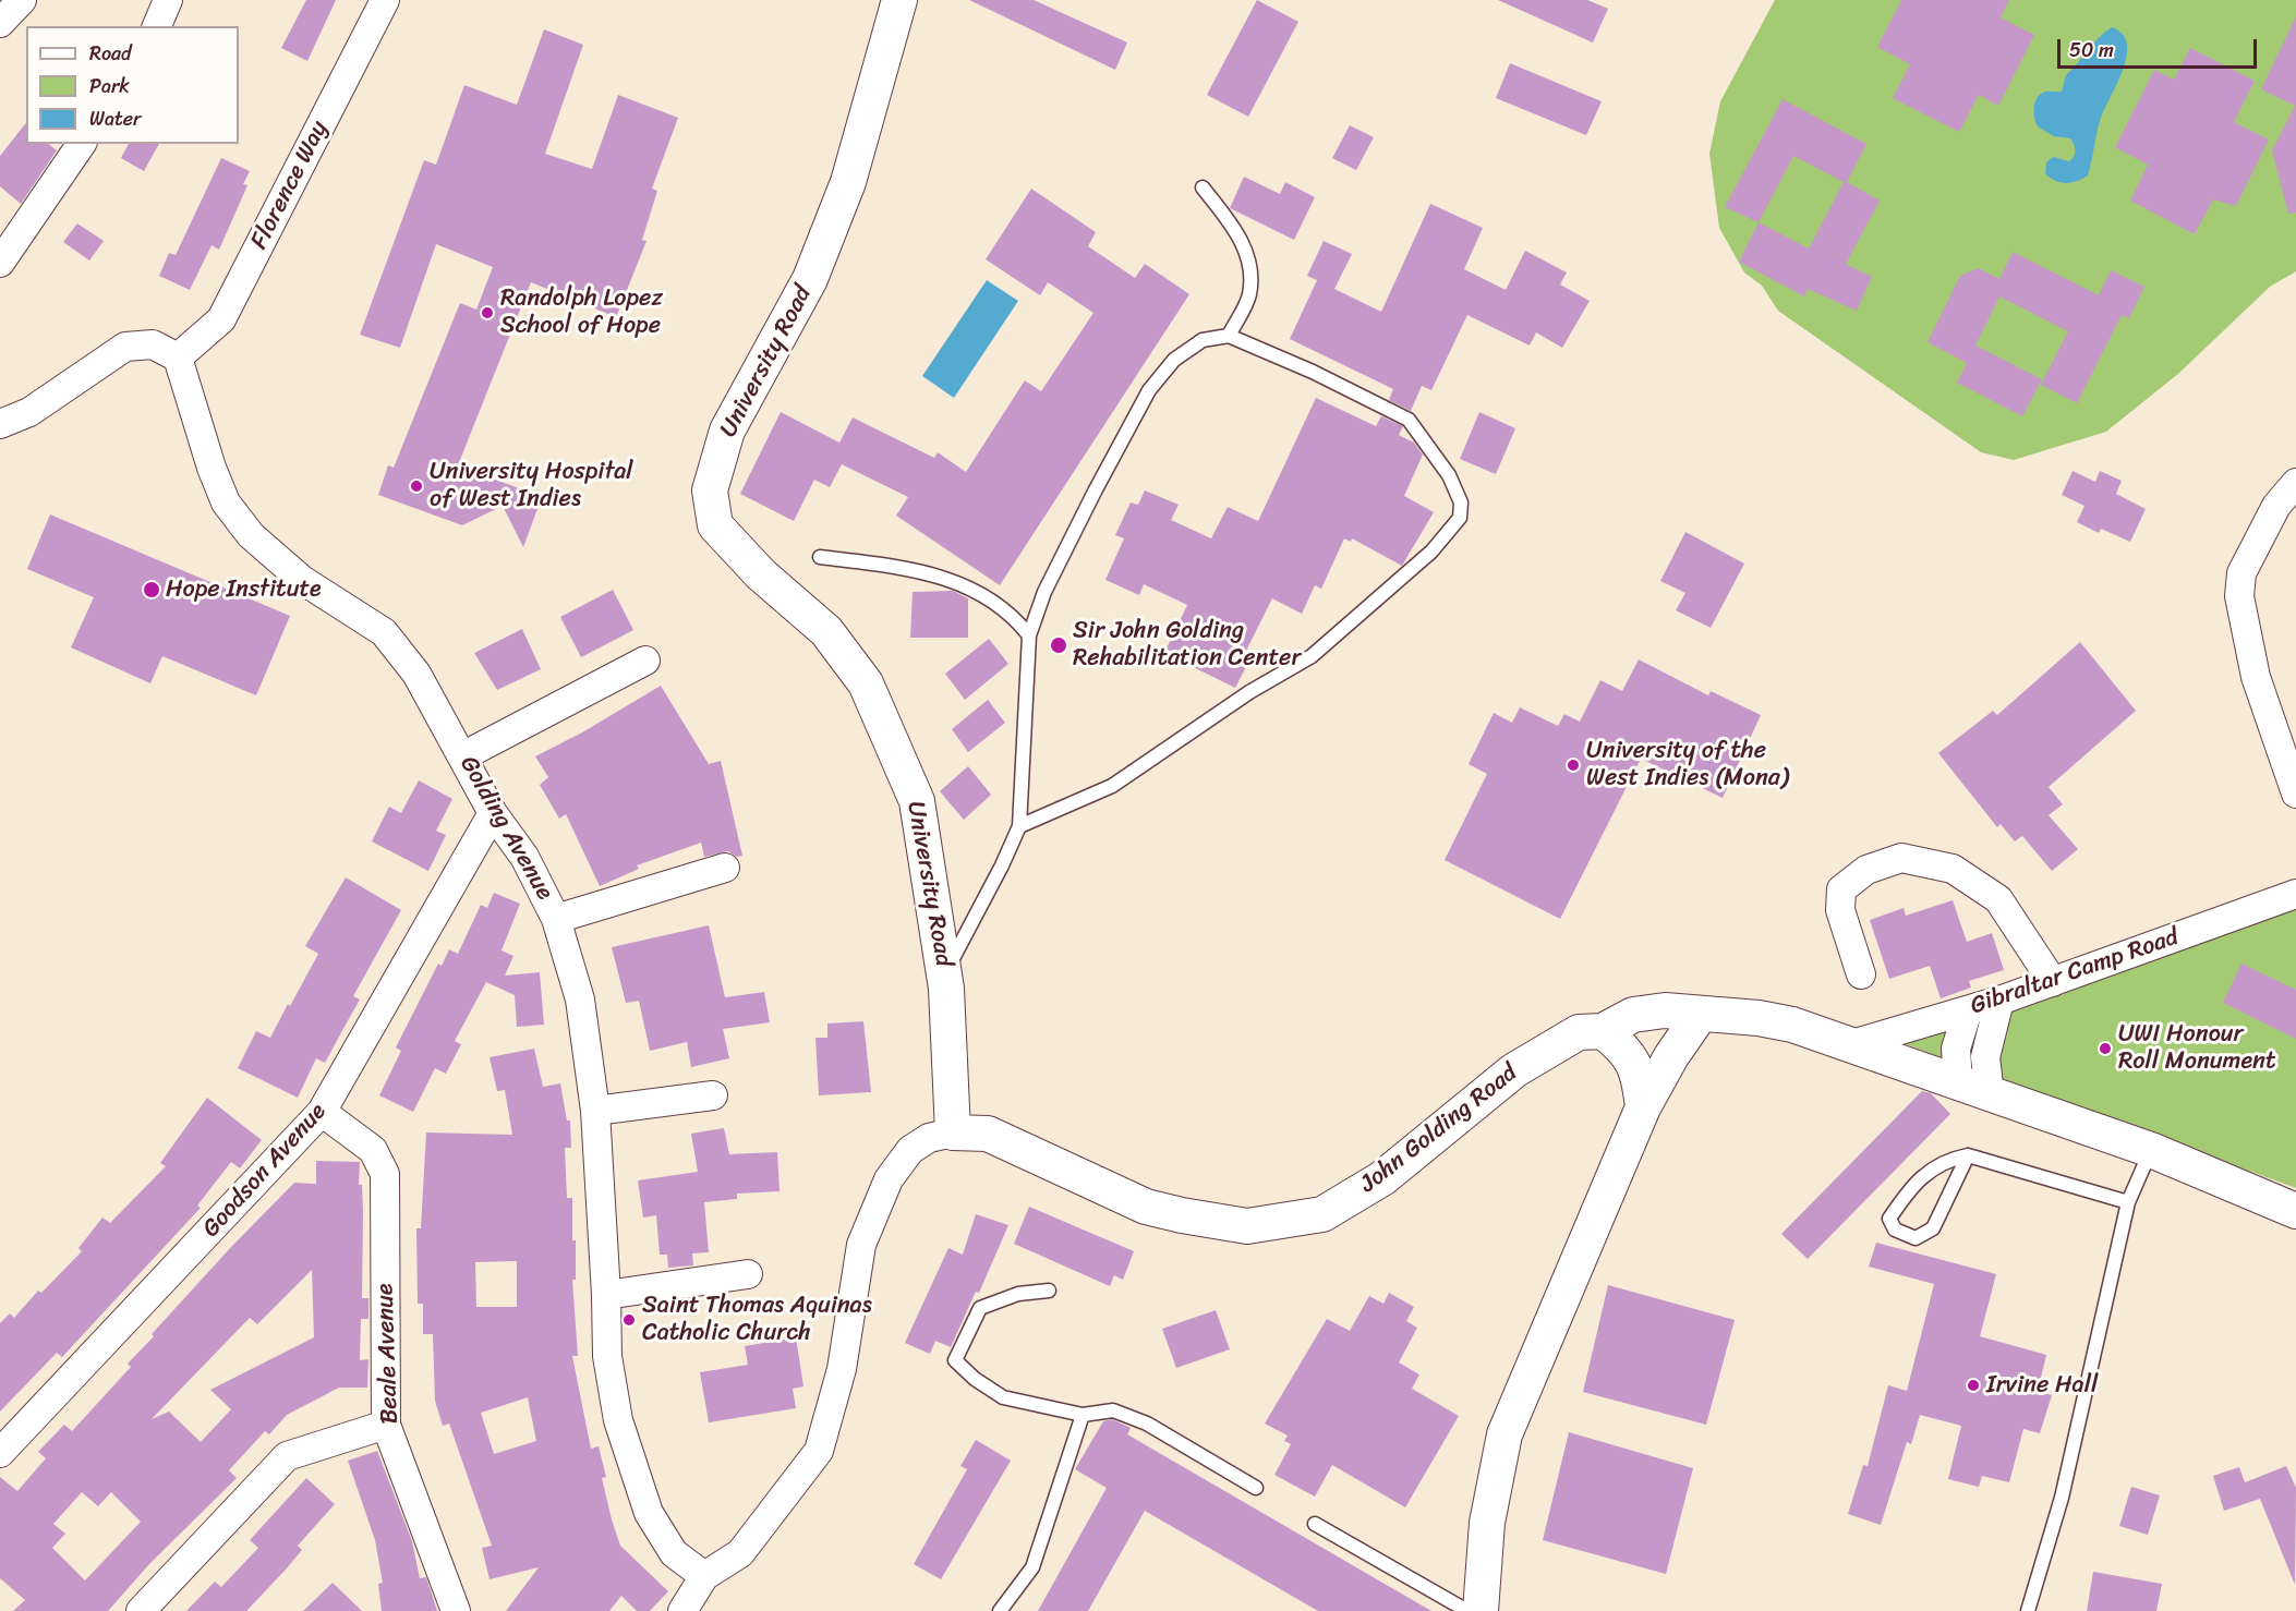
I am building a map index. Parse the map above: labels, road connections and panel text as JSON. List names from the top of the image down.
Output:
{
  "streets": {
    "street": [
      "Florence Way",
      "University Road",
      "Golding Avenue",
      "Gibraltar Camp Road",
      "John Golding Road",
      "Goodson Avenue",
      "Beale Avenue"
    ]
  },
  "crossings": [
    ["Florence Way", "Golding Avenue"],
    ["University Road", "John Golding Road"],
    ["Golding Avenue", "John Golding Road"],
    ["Golding Avenue", "Goodson Avenue"],
    ["Gibraltar Camp Road", "John Golding Road"],
    ["Goodson Avenue", "Beale Avenue"]
  ],
  "places": [
    "Randolph Lopez School of Hope",
    "University Hospital of West Indies",
    "Hope Institute",
    "Sir John Golding Rehabilitation Center",
    "University of the West Indies (Mona)",
    "UWI Honour Roll Monument",
    "Saint Thomas Aquinas Catholic Church",
    "Irvine Hall"
  ],
  "legend": ["Road", "Park", "Water"],
  "scale_bar": "50 m"
}
